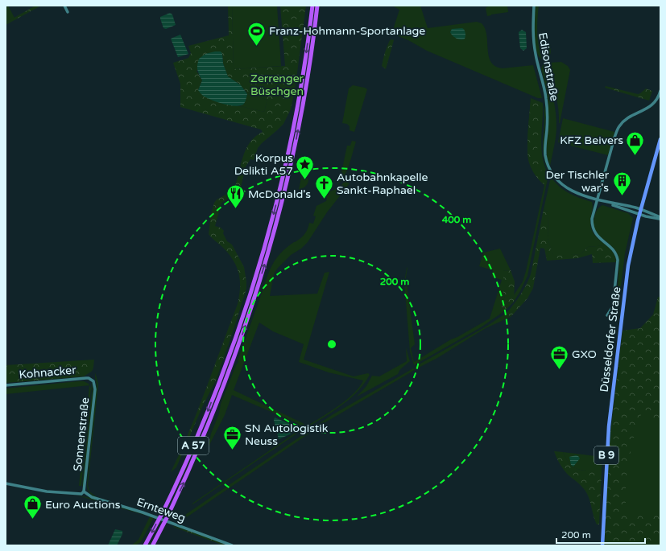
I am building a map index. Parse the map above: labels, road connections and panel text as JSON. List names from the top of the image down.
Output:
{
  "streets": {
    "highway": ["A 57"],
    "main road": ["Düsseldorfer Straße", "B 9"],
    "street": [
      "Edisonstraße",
      "Kohnacker",
      "Sonnenstraße",
      "Ernteweg"
    ]
  },
  "crossings": [
    ["Edisonstraße", "Düsseldorfer Straße"],
    ["Kohnacker", "Sonnenstraße"],
    ["Sonnenstraße", "Ernteweg"]
  ],
  "parks": ["Zerrenger Büschgen"],
  "places": {
    "sports": ["Franz-Hohmann-Sportanlage"],
    "shop": ["KFZ Beivers", "Euro Auctions"],
    "place": ["Korpus Delikti A57"],
    "building": ["Der Tischler war's"],
    "church": ["Autobahnkapelle Sankt-Raphael"],
    "restaurant": ["McDonald's"],
    "office": ["GXO", "SN Autologistik Neuss"]
  },
  "scale_bar": "200 m",
  "rings": ["400 m", "200 m"]
}
